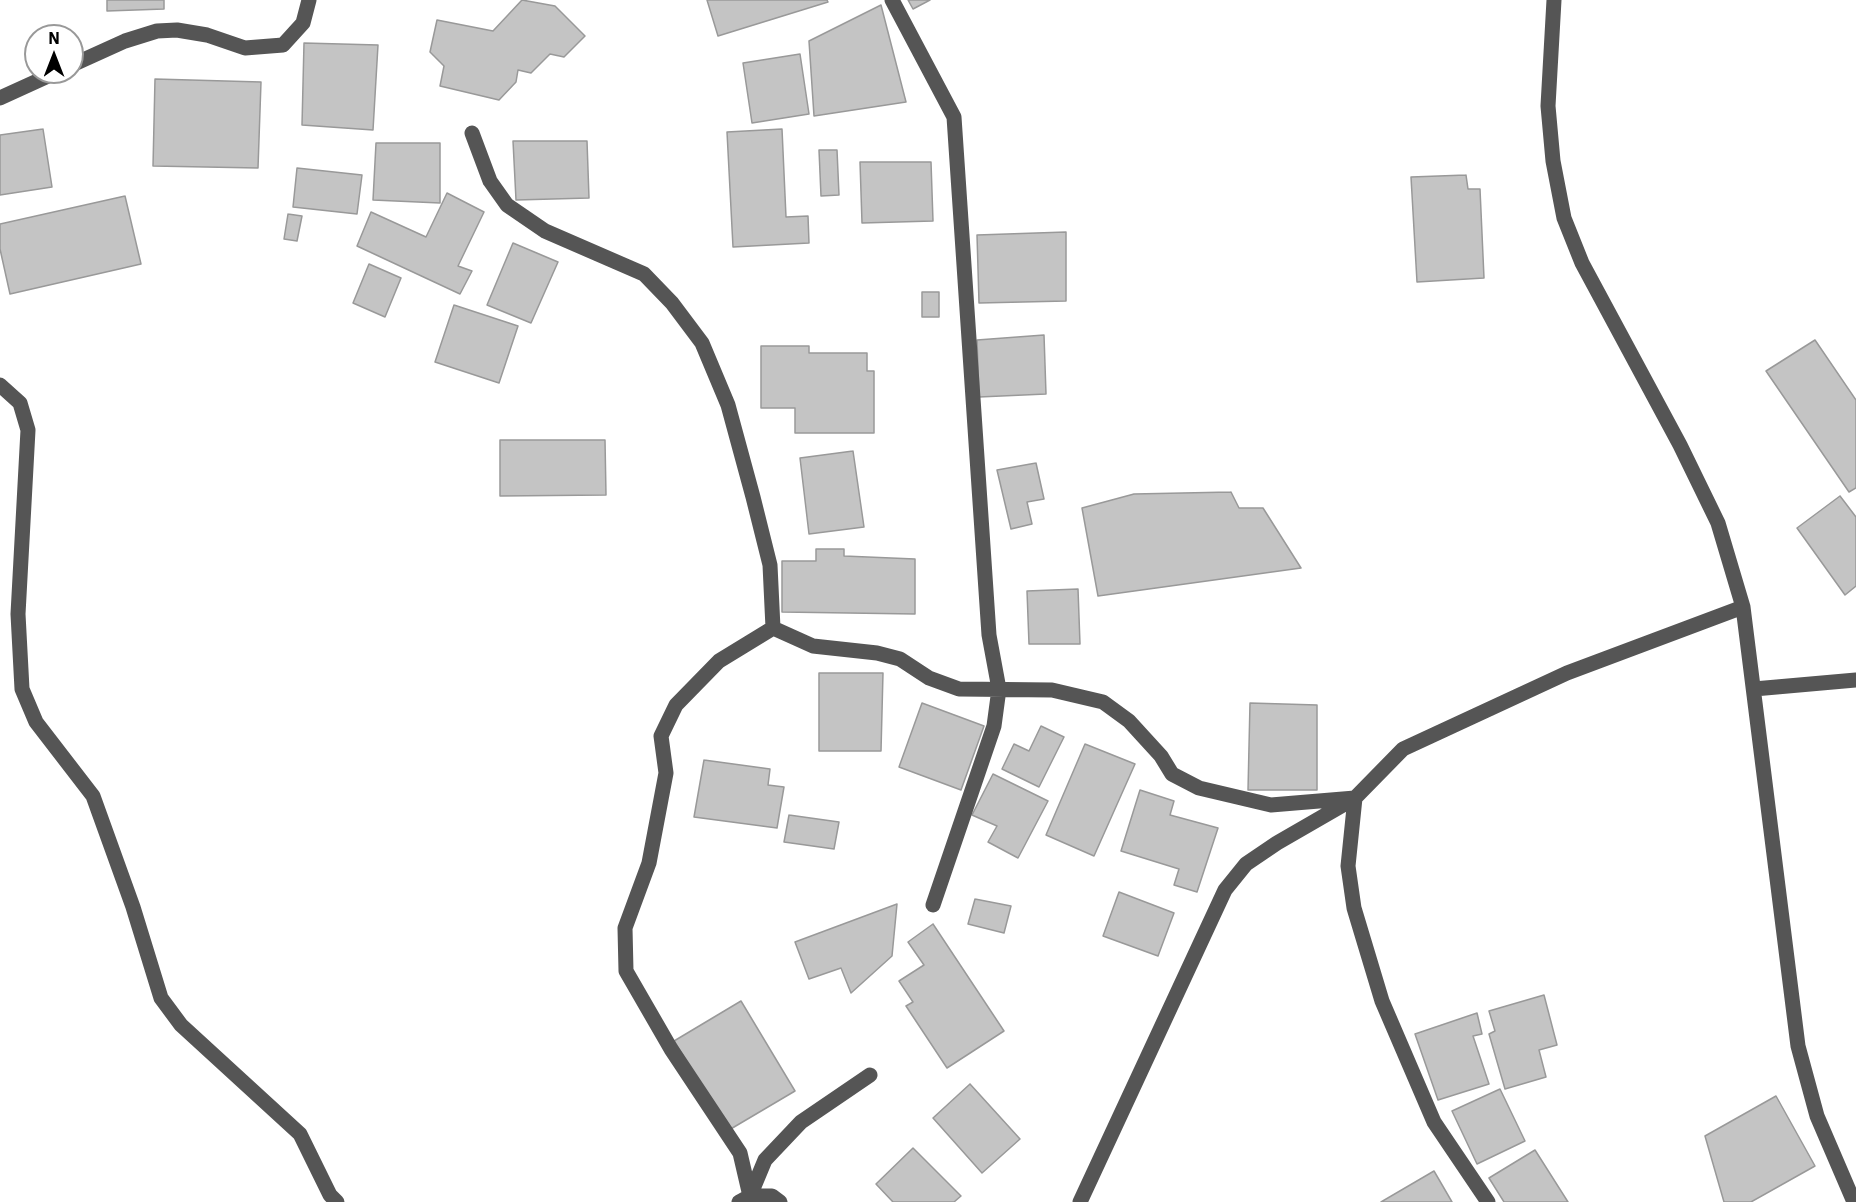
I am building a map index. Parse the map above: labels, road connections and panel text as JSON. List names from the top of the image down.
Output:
{
  "north": "top"
}
